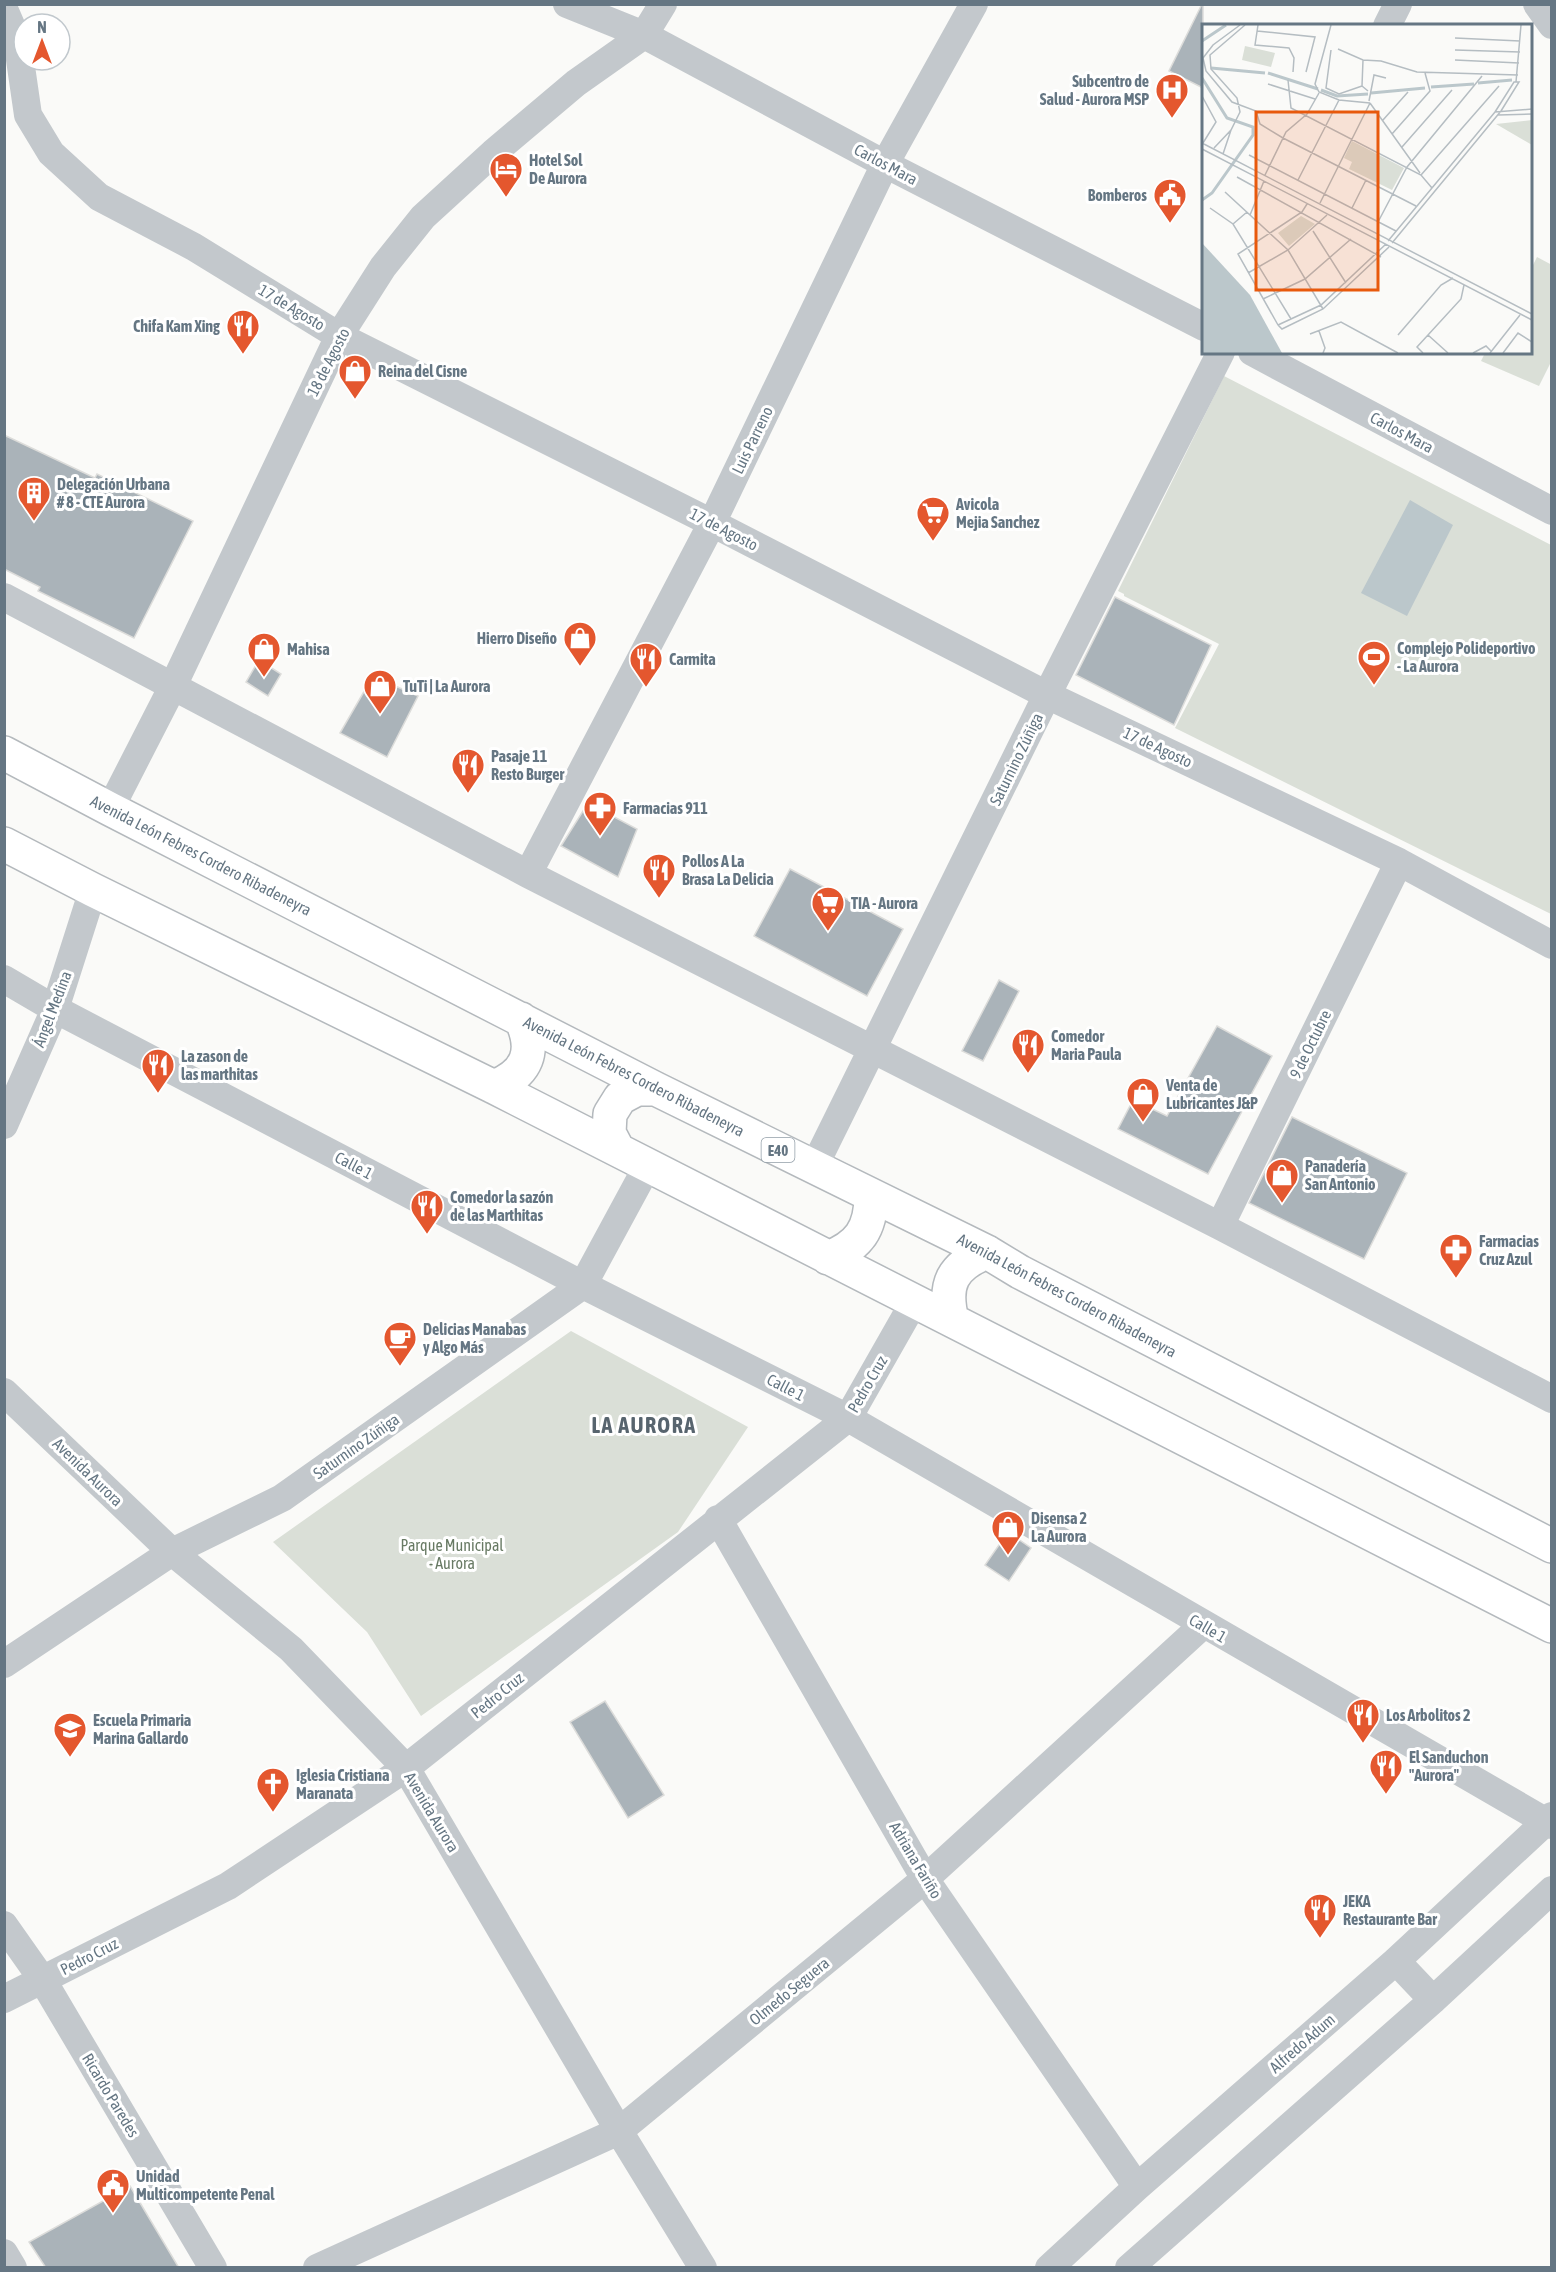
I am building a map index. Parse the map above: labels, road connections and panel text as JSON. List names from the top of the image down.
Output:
{
  "streets": {
    "highway": ["Avenida León Febres Cordero Ribadeneyra", "E40"],
    "street": [
      "Carlos Mara",
      "17 de Agosto",
      "18 de Agosto",
      "Luis Parreno",
      "Saturnino Zúñiga",
      "Ángel Medina",
      "9 de Octubre",
      "Calle 1",
      "Pedro Cruz",
      "Avenida Aurora",
      "Adriana Fariño",
      "Olmedo Seguera",
      "Alfredo Adum",
      "Ricardo Paredes"
    ]
  },
  "crossings": [
    ["Carlos Mara", "18 de Agosto"],
    ["Carlos Mara", "Luis Parreno"],
    ["17 de Agosto", "18 de Agosto"],
    ["17 de Agosto", "Luis Parreno"],
    ["17 de Agosto", "Saturnino Zúñiga"],
    ["17 de Agosto", "9 de Octubre"],
    ["18 de Agosto", "Avenida León Febres Cordero Ribadeneyra"],
    ["Saturnino Zúñiga", "Avenida León Febres Cordero Ribadeneyra"],
    ["Saturnino Zúñiga", "Calle 1"],
    ["Saturnino Zúñiga", "Avenida Aurora"],
    ["Ángel Medina", "Calle 1"],
    ["Calle 1", "Pedro Cruz"],
    ["Calle 1", "Olmedo Seguera"],
    ["Calle 1", "Alfredo Adum"],
    ["Pedro Cruz", "Avenida Aurora"],
    ["Pedro Cruz", "Adriana Fariño"],
    ["Pedro Cruz", "Ricardo Paredes"],
    ["Avenida Aurora", "Olmedo Seguera"],
    ["Adriana Fariño", "Olmedo Seguera"],
    ["Adriana Fariño", "Alfredo Adum"]
  ],
  "districts": ["LA AURORA"],
  "parks": ["Parque Municipal - Aurora"],
  "places": {
    "hospital": ["Subcentro de Salud - Aurora MSP"],
    "hotel": ["Hotel Sol De Aurora"],
    "public building": ["Bomberos", "Unidad Multicompetente Penal"],
    "restaurant": [
      "Chifa Kam Xing",
      "Carmita",
      "Pasaje 11 Resto Burger",
      "Pollos A La Brasa La Delicia",
      "Comedor Maria Paula",
      "La zason de las marthitas",
      "Comedor la sazón de las Marthitas",
      "Los Arbolitos 2",
      "El Sanduchon \"Aurora\"",
      "JEKA Restaurante Bar"
    ],
    "shop": [
      "Reina del Cisne",
      "Hierro Diseño",
      "Mahisa",
      "TuTi | La Aurora",
      "Venta de Lubricantes J&P",
      "Panadería San Antonio",
      "Disensa 2 La Aurora"
    ],
    "building": ["Delegación Urbana # 8 - CTE Aurora"],
    "supermarket": ["Avicola Mejia Sanchez", "TIA - Aurora"],
    "sports": ["Complejo Polideportivo - La Aurora"],
    "pharmacy": ["Farmacias 911", "Farmacias Cruz Azul"],
    "cafe": ["Delicias Manabas y Algo Más"],
    "school or university": ["Escuela Primaria Marina Gallardo"],
    "church": ["Iglesia Cristiana Maranata"]
  },
  "north": "top"
}
